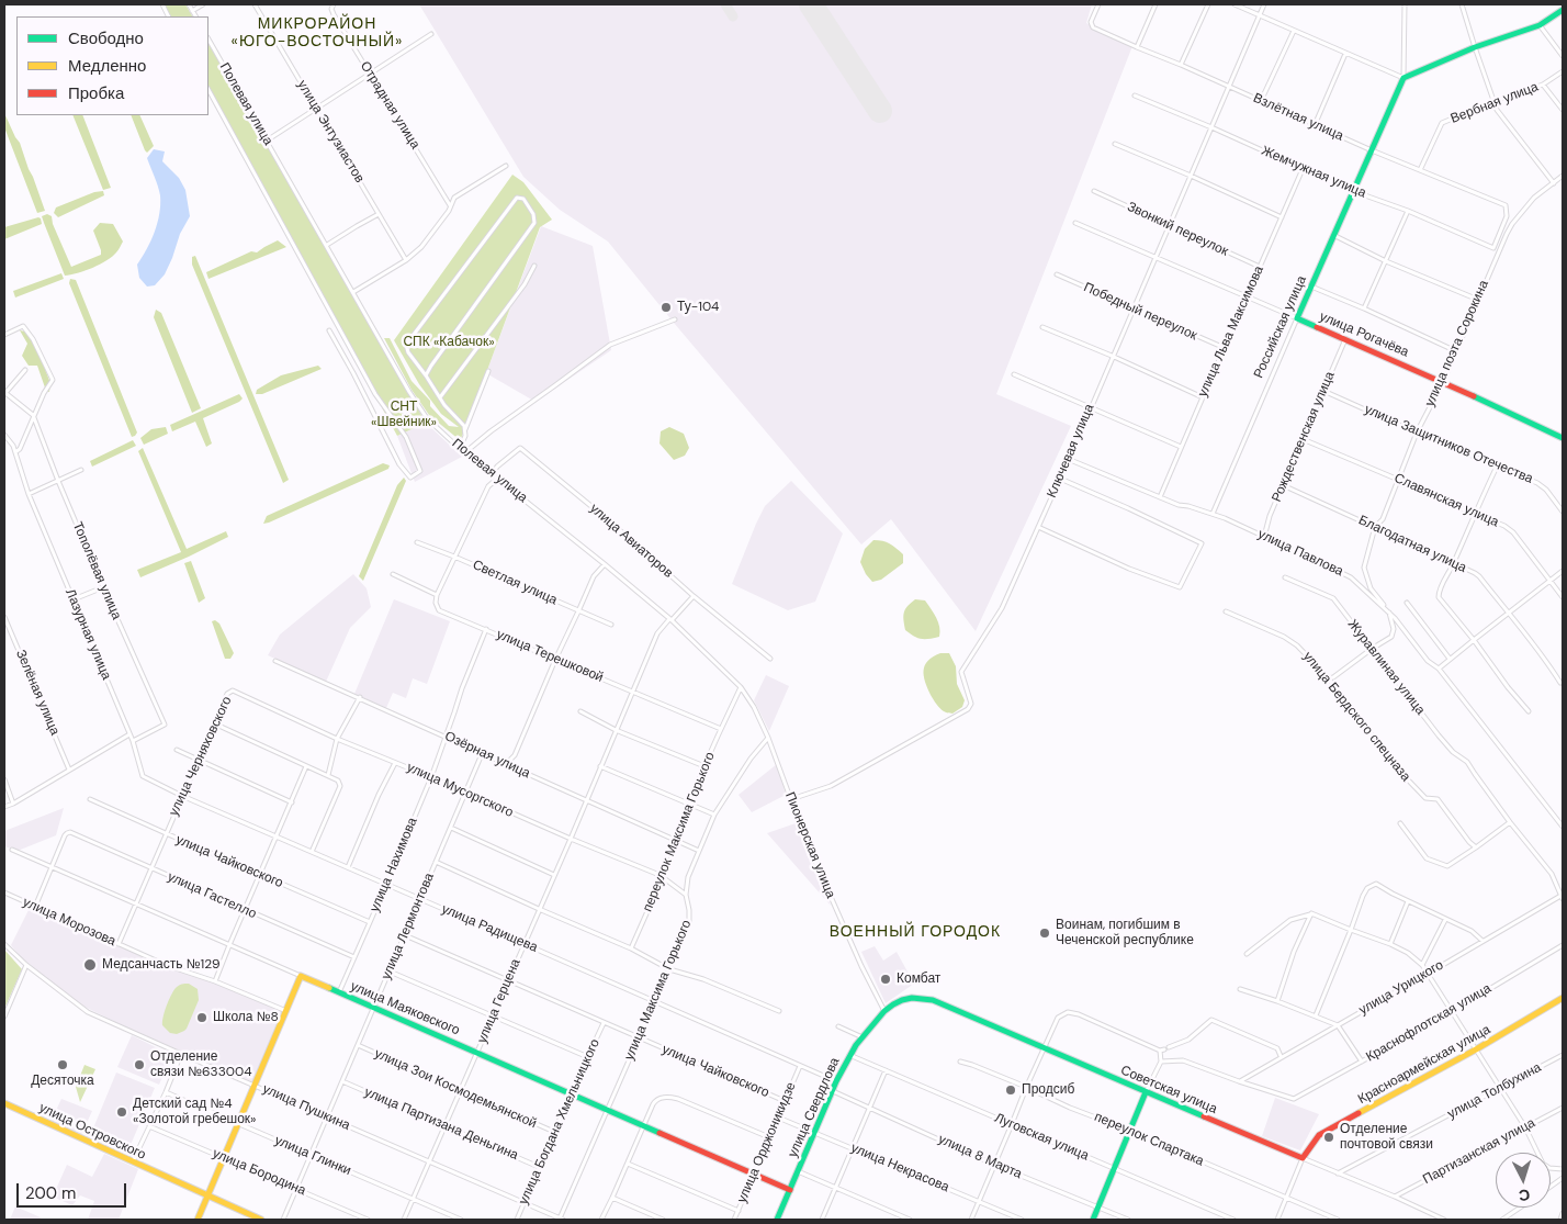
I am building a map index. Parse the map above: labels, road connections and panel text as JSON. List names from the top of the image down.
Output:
{
  "streets": {
    "street": [
      "Вербная улица",
      "Полевая улица",
      "Отрадная улица",
      "Взлётная улица",
      "улица Энтузиастов",
      "Жемчужная улица",
      "Звонкий переулок",
      "Победный переулок",
      "Российская улица",
      "улица Льва Максимова",
      "улица Рогачёва",
      "улица поэта Сорокина",
      "Рождественская улица",
      "улица Защитников Отечества",
      "Ключевая улица",
      "Славянская улица",
      "улица Авиаторов",
      "Благодатная улица",
      "улица Павлова",
      "Тополёвая улица",
      "Светлая улица",
      "Лазурная улица",
      "улица Терешковой",
      "Журавлиная улица",
      "Зелёная улица",
      "улица Бердского спецназа",
      "Озёрная улица",
      "улица Черняховского",
      "улица Мусоргского",
      "переулок Максима Горького",
      "Пионерская улица",
      "улица Чайковского",
      "улица Нахимова",
      "улица Гастелло",
      "улица Морозова",
      "улица Лермонтова",
      "улица Радищева",
      "улица Урицкого",
      "улица Максима Горького",
      "улица Герцена",
      "улица Маяковского",
      "Краснофлотская улица",
      "Красноармейская улица",
      "улица Зои Космодемьянской",
      "Советская улица",
      "улица Толбухина",
      "улица Пушкина",
      "улица Свердлова",
      "улица Богдана Хмельницкого",
      "улица Партизана Деньгина",
      "улица Островского",
      "Луговская улица",
      "переулок Спартака",
      "улица Орджоникидзе",
      "Партизанская улица",
      "улица Глинки",
      "улица 8 Марта",
      "улица Некрасова",
      "улица Бородина"
    ]
  },
  "crossings": [
    ["Вербная улица", "Взлётная улица"],
    ["Полевая улица", "улица Авиаторов"],
    ["Полевая улица", "переулок Максима Горького"],
    ["Полевая улица", "Пионерская улица"],
    ["Полевая улица", "улица Максима Горького"],
    ["Полевая улица", "улица Герцена"],
    ["Взлётная улица", "Жемчужная улица"],
    ["Взлётная улица", "Российская улица"],
    ["Взлётная улица", "Ключевая улица"],
    ["Жемчужная улица", "Российская улица"],
    ["Жемчужная улица", "улица Льва Максимова"],
    ["Жемчужная улица", "Ключевая улица"],
    ["Звонкий переулок", "улица Льва Максимова"],
    ["Звонкий переулок", "Ключевая улица"],
    ["Победный переулок", "улица Льва Максимова"],
    ["Победный переулок", "Ключевая улица"],
    ["Российская улица", "улица Рогачёва"],
    ["Российская улица", "улица Павлова"],
    ["улица Льва Максимова", "улица Рогачёва"],
    ["улица Льва Максимова", "улица Павлова"],
    ["улица Рогачёва", "улица поэта Сорокина"],
    ["улица Рогачёва", "Рождественская улица"],
    ["улица Рогачёва", "Ключевая улица"],
    ["улица поэта Сорокина", "улица Защитников Отечества"],
    ["улица поэта Сорокина", "Славянская улица"],
    ["улица поэта Сорокина", "Благодатная улица"],
    ["улица поэта Сорокина", "улица Павлова"],
    ["Рождественская улица", "улица Защитников Отечества"],
    ["Рождественская улица", "Славянская улица"],
    ["Рождественская улица", "Благодатная улица"],
    ["Рождественская улица", "улица Павлова"],
    ["Ключевая улица", "улица Павлова"],
    ["Ключевая улица", "Пионерская улица"],
    ["улица Авиаторов", "улица Герцена"],
    ["Тополёвая улица", "Лазурная улица"],
    ["Лазурная улица", "улица Радищева"],
    ["улица Терешковой", "переулок Максима Горького"],
    ["улица Терешковой", "улица Нахимова"],
    ["улица Терешковой", "улица Герцена"],
    ["Журавлиная улица", "улица Урицкого"],
    ["Озёрная улица", "переулок Максима Горького"],
    ["Озёрная улица", "улица Нахимова"],
    ["Озёрная улица", "улица Лермонтова"],
    ["Озёрная улица", "улица Максима Горького"],
    ["Озёрная улица", "улица Герцена"],
    ["улица Черняховского", "улица Мусоргского"],
    ["улица Черняховского", "улица Чайковского"],
    ["улица Черняховского", "улица Гастелло"],
    ["улица Черняховского", "улица Морозова"],
    ["улица Черняховского", "улица Радищева"],
    ["улица Черняховского", "улица Маяковского"],
    ["улица Мусоргского", "переулок Максима Горького"],
    ["улица Мусоргского", "улица Нахимова"],
    ["улица Мусоргского", "улица Лермонтова"],
    ["улица Мусоргского", "улица Максима Горького"],
    ["улица Мусоргского", "улица Герцена"],
    ["Пионерская улица", "улица Максима Горького"],
    ["Пионерская улица", "Советская улица"],
    ["Пионерская улица", "улица Свердлова"],
    ["улица Чайковского", "улица Нахимова"],
    ["улица Чайковского", "улица Лермонтова"],
    ["улица Чайковского", "улица Максима Горького"],
    ["улица Чайковского", "улица Герцена"],
    ["улица Чайковского", "улица Богдана Хмельницкого"],
    ["улица Чайковского", "улица Орджоникидзе"],
    ["улица Нахимова", "улица Гастелло"],
    ["улица Нахимова", "улица Радищева"],
    ["улица Нахимова", "улица Маяковского"],
    ["улица Гастелло", "улица Маяковского"],
    ["улица Лермонтова", "улица Радищева"],
    ["улица Лермонтова", "улица Маяковского"],
    ["улица Лермонтова", "улица Зои Космодемьянской"],
    ["улица Лермонтова", "улица Пушкина"],
    ["улица Лермонтова", "улица Партизана Деньгина"],
    ["улица Лермонтова", "улица Глинки"],
    ["улица Лермонтова", "улица Бородина"],
    ["улица Радищева", "улица Максима Горького"],
    ["улица Радищева", "улица Герцена"],
    ["улица Радищева", "улица Свердлова"],
    ["улица Радищева", "улица Орджоникидзе"],
    ["улица Урицкого", "Краснофлотская улица"],
    ["улица Максима Горького", "улица Маяковского"],
    ["улица Максима Горького", "улица Пушкина"],
    ["улица Герцена", "улица Маяковского"],
    ["улица Герцена", "улица Зои Космодемьянской"],
    ["улица Герцена", "улица Пушкина"],
    ["улица Герцена", "улица Партизана Деньгина"],
    ["улица Герцена", "улица Глинки"],
    ["улица Маяковского", "улица Свердлова"],
    ["улица Маяковского", "улица Богдана Хмельницкого"],
    ["улица Маяковского", "улица Орджоникидзе"],
    ["Красноармейская улица", "Советская улица"],
    ["улица Зои Космодемьянской", "улица Богдана Хмельницкого"],
    ["Советская улица", "улица Толбухина"],
    ["Советская улица", "улица Свердлова"],
    ["Советская улица", "Партизанская улица"],
    ["улица Пушкина", "улица Богдана Хмельницкого"],
    ["улица Свердлова", "Луговская улица"],
    ["улица Свердлова", "улица 8 Марта"],
    ["улица Свердлова", "улица Некрасова"],
    ["улица Богдана Хмельницкого", "улица Партизана Деньгина"],
    ["улица Орджоникидзе", "улица Некрасова"]
  ],
  "districts": ["МИКРОРАЙОН «ЮГО-ВОСТОЧНЫЙ»", "ВОЕННЫЙ ГОРОДОК"],
  "parks": ["СПК «Кабачок»", "СНТ «Швейник»"],
  "places": [
    "Ту-104",
    "Воинам, погибшим в Чеченской республике",
    "Медсанчасть №129",
    "Комбат",
    "Школа №8",
    "Десяточка",
    "Отделение связи №633004",
    "Продсиб",
    "Детский сад №4 «Золотой гребешок»",
    "Отделение почтовой связи"
  ],
  "legend": ["Свободно", "Медленно", "Пробка"],
  "scale_bar": "200 m",
  "north": "bottom"
}
